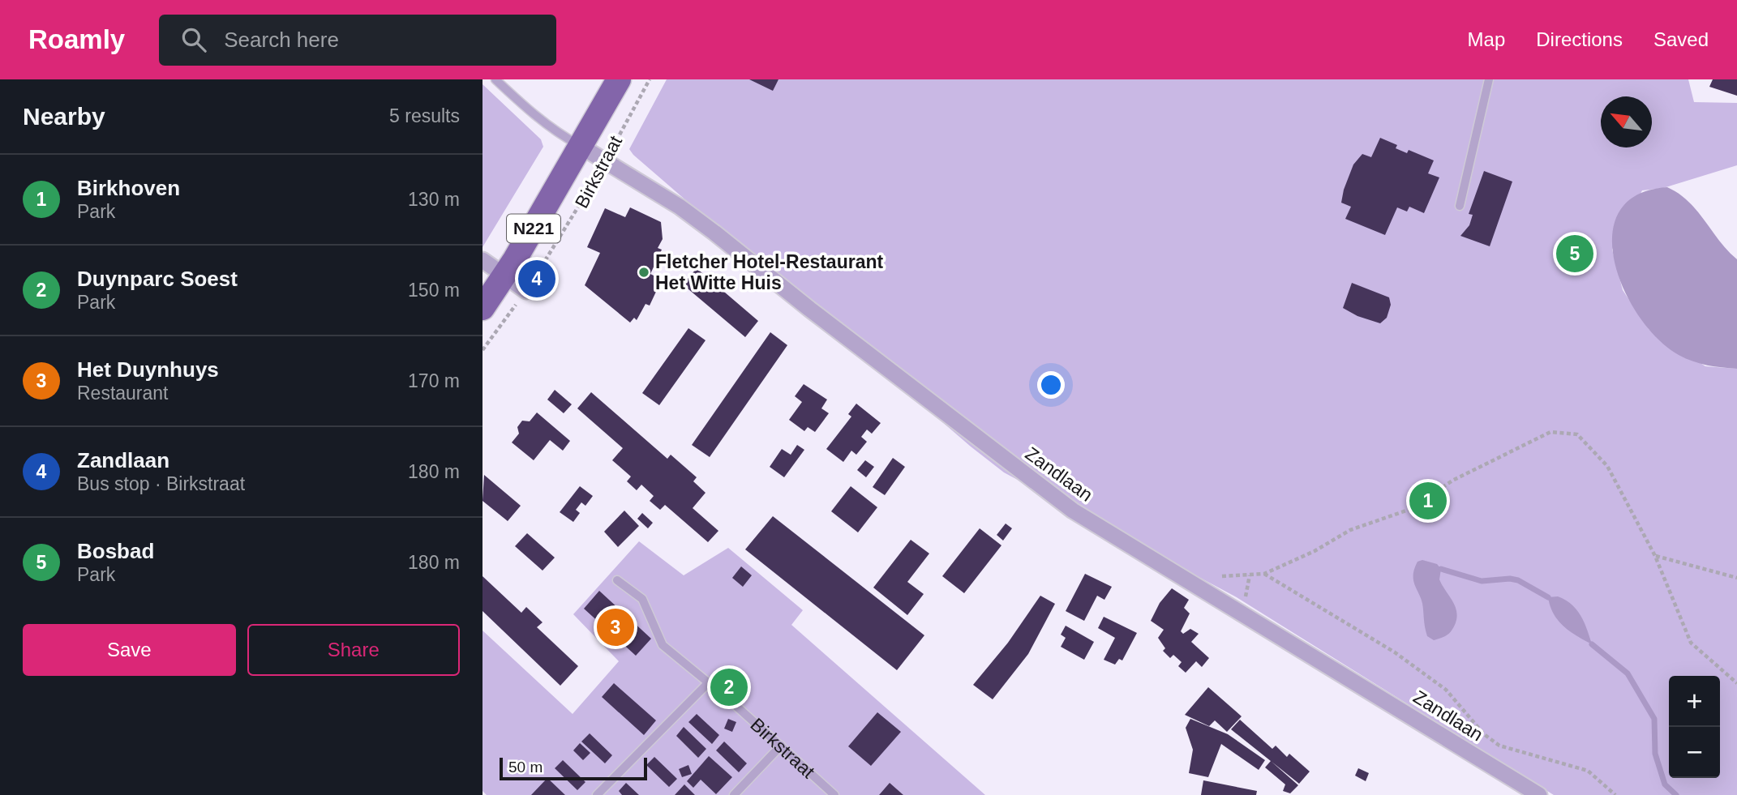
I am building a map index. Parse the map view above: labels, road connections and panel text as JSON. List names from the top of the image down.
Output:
{
  "streets": {
    "main road": ["Birkstraat", "N221"],
    "street": ["Zandlaan"]
  },
  "crossings": [
    ["Birkstraat", "Zandlaan"]
  ],
  "places": ["Fletcher Hotel-Restaurant Het Witte Huis"],
  "scale_bar": "50 m",
  "north": "top left",
  "page": {
    "header": "Roamly",
    "search": "Search here",
    "nav": ["Map", "Directions", "Saved"],
    "heading": ["Nearby", "5 results"],
    "list": [
      {
        "mark": "1",
        "name": "Birkhoven",
        "note": "Park",
        "value": "130 m"
      },
      {
        "mark": "2",
        "name": "Duynparc Soest",
        "note": "Park",
        "value": "150 m"
      },
      {
        "mark": "3",
        "name": "Het Duynhuys",
        "note": "Restaurant",
        "value": "170 m"
      },
      {
        "mark": "4",
        "name": "Zandlaan",
        "note": "Bus stop · Birkstraat",
        "value": "180 m"
      },
      {
        "mark": "5",
        "name": "Bosbad",
        "note": "Park",
        "value": "180 m"
      }
    ],
    "pins": [
      "5",
      "4",
      "1",
      "3",
      "2"
    ],
    "buttons": ["Save", "Share"],
    "map_buttons": ["+", "−"],
    "scale": "50 m"
  }
}
